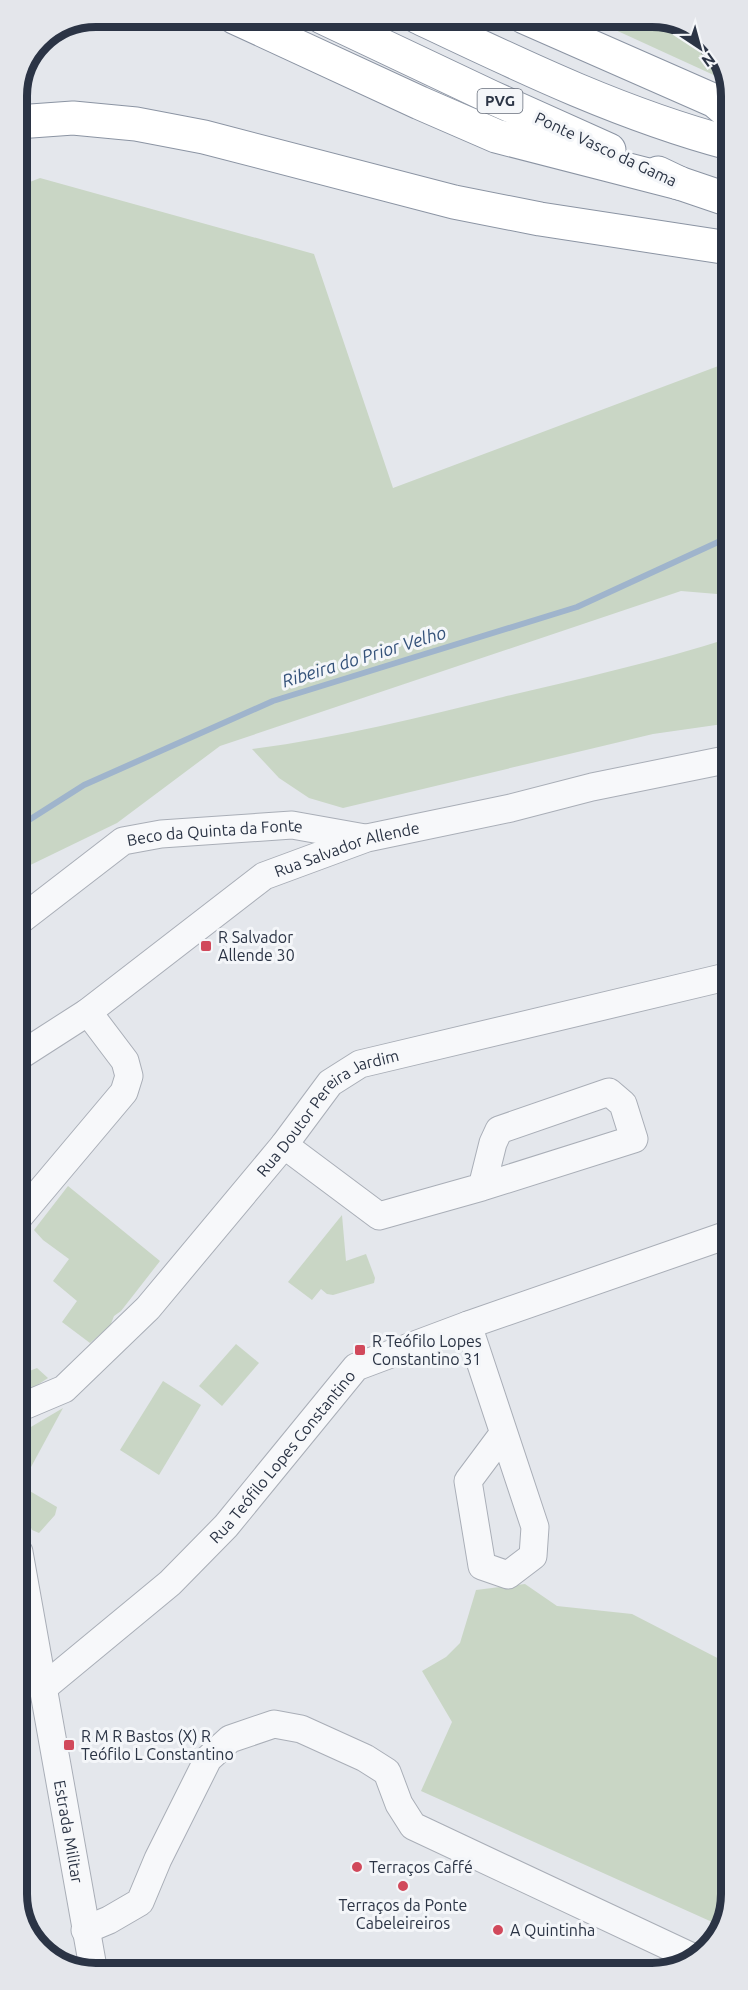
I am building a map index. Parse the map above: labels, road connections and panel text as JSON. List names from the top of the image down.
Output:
{
  "streets": {
    "highway": ["PVG", "Ponte Vasco da Gama"],
    "street": [
      "Beco da Quinta da Fonte",
      "Rua Salvador Allende",
      "Rua Doutor Pereira Jardim",
      "Rua Teófilo Lopes Constantino",
      "Estrada Militar"
    ]
  },
  "crossings": [
    ["Beco da Quinta da Fonte", "Rua Salvador Allende"],
    ["Rua Teófilo Lopes Constantino", "Estrada Militar"]
  ],
  "water": ["Ribeira do Prior Velho"],
  "places": {
    "transit": ["R Salvador Allende 30", "R Teófilo Lopes Constantino 31", "R M R Bastos (X) R Teófilo L Constantino"],
    "other": ["Terraços Caffé", "Terraços da Ponte Cabeleireiros", "A Quintinha"]
  },
  "north": "bottom right"
}
